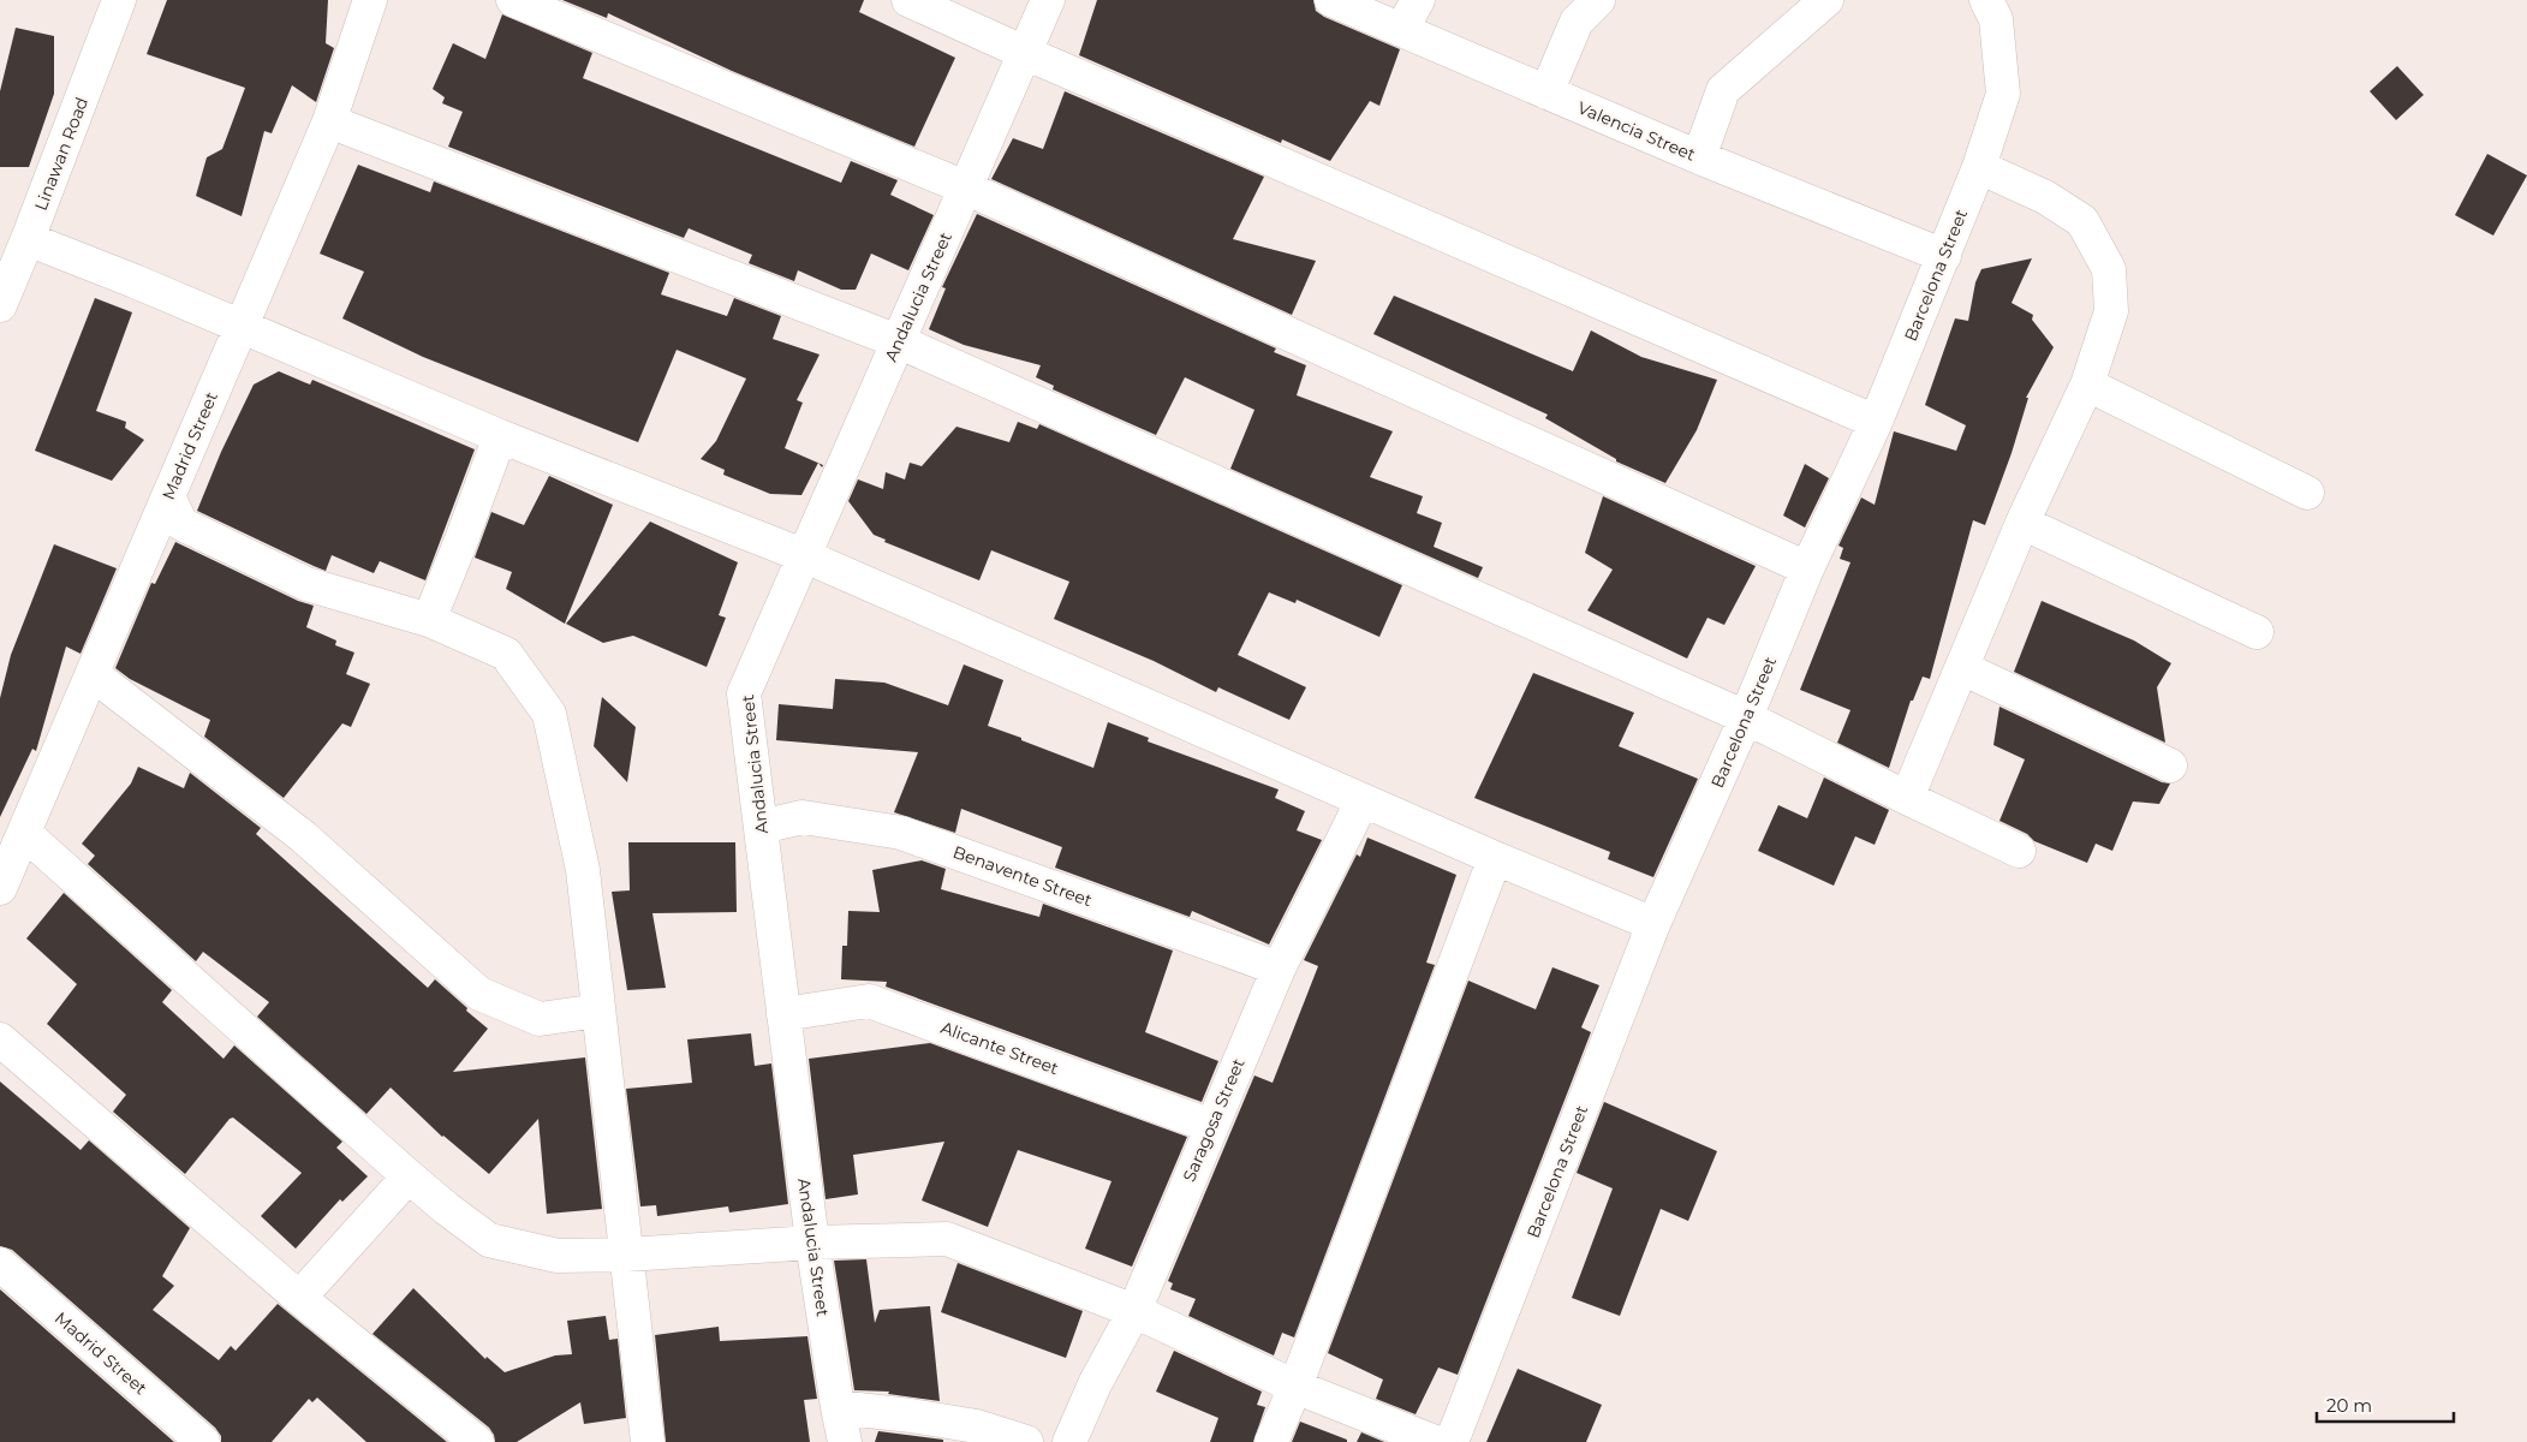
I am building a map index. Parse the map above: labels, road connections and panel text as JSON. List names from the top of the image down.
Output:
{
  "streets": {
    "street": [
      "Valencia Street",
      "Linawan Road",
      "Barcelona Street",
      "Andalucia Street",
      "Madrid Street",
      "Benavente Street",
      "Alicante Street",
      "Saragosa Street"
    ]
  },
  "crossings": [
    ["Valencia Street", "Barcelona Street"],
    ["Andalucia Street", "Benavente Street"],
    ["Andalucia Street", "Alicante Street"],
    ["Benavente Street", "Saragosa Street"],
    ["Alicante Street", "Saragosa Street"]
  ],
  "scale_bar": "20 m"
}
